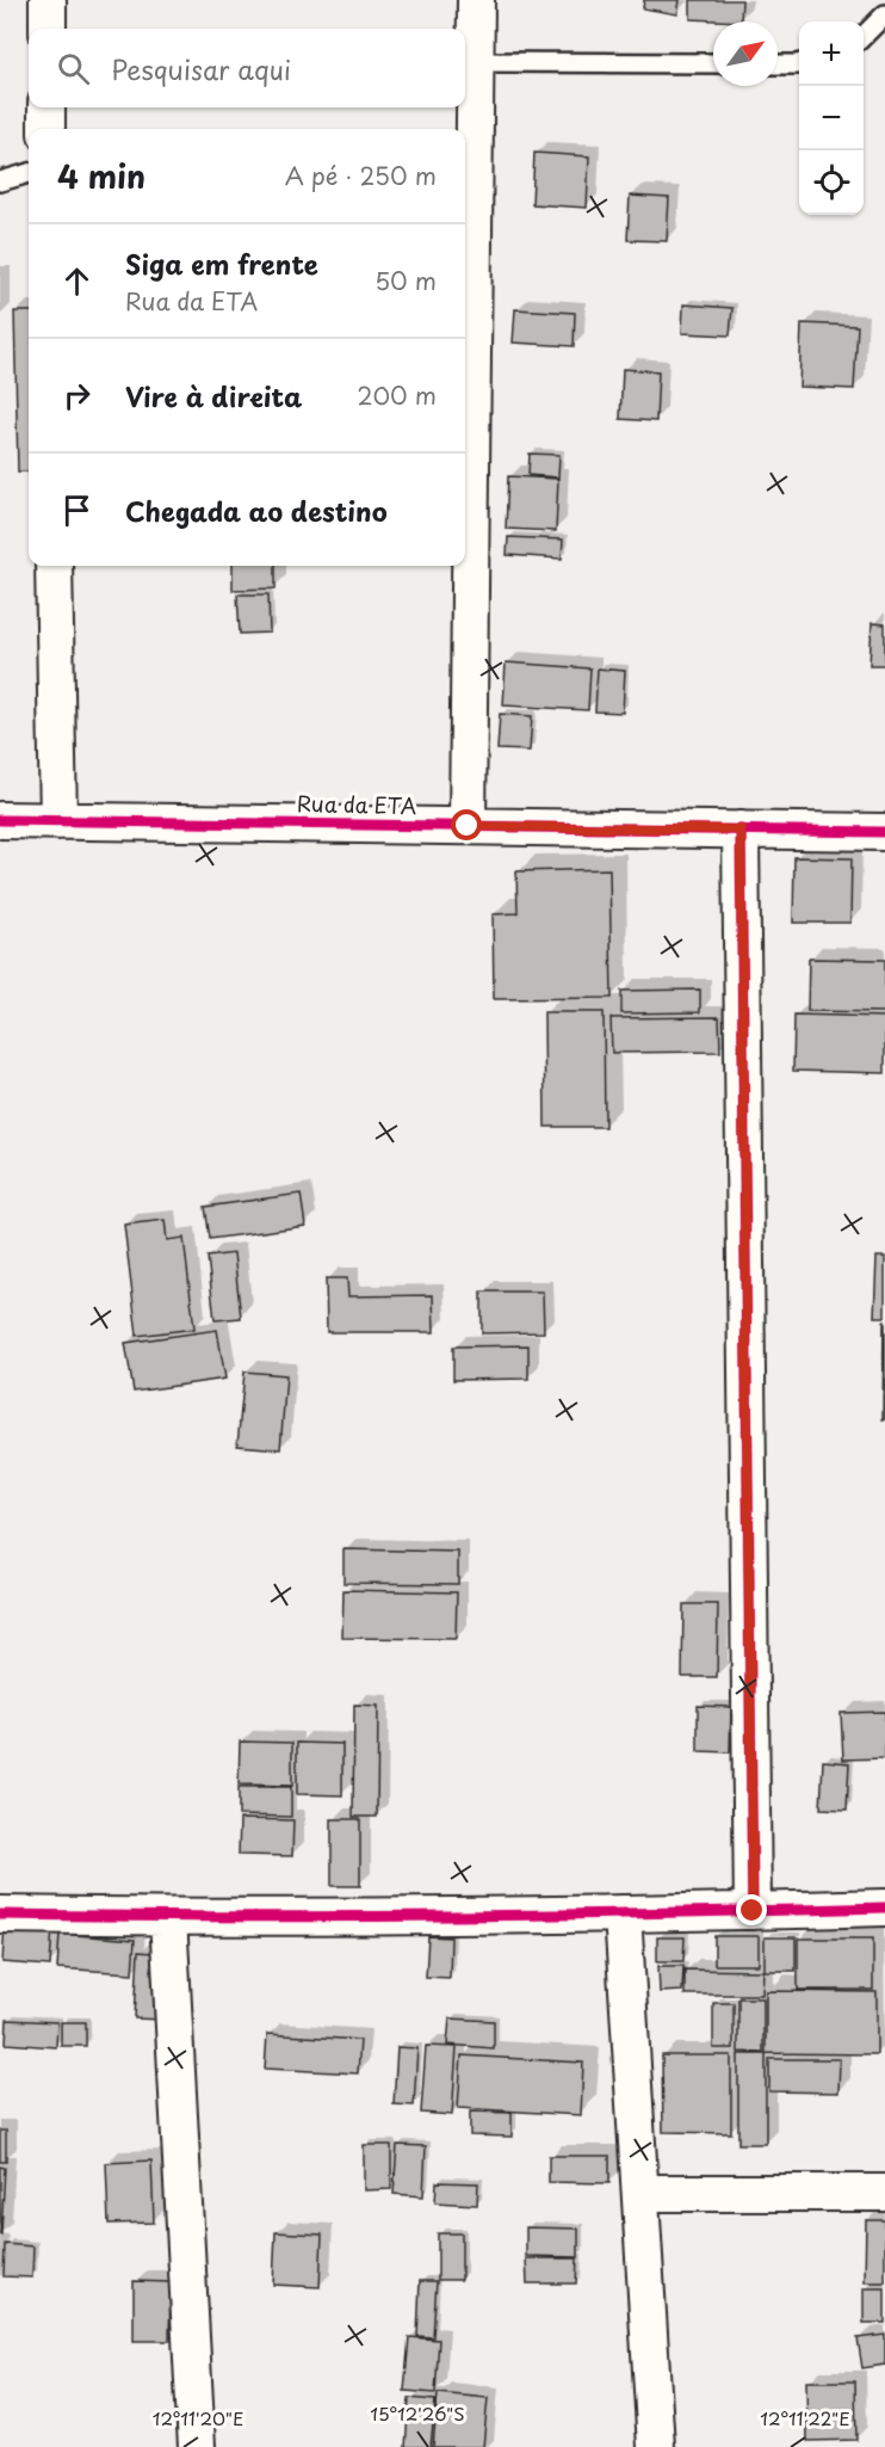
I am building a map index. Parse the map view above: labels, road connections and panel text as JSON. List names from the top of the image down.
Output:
{
  "streets": {
    "street": ["Rua da ETA"]
  },
  "north": "top right",
  "page": {
    "map_buttons": ["+", "−"],
    "search": "Pesquisar aqui",
    "heading": ["4 min", "A pé · 250 m"],
    "list": [
      ["Siga em frente", "Rua da ETA", "50 m"],
      ["Vire à direita", "200 m"],
      "Chegada ao destino"
    ]
  },
  "coordinates": ["15°12'26\"S", "12°11'20\"E", "12°11'22\"E"]
}
